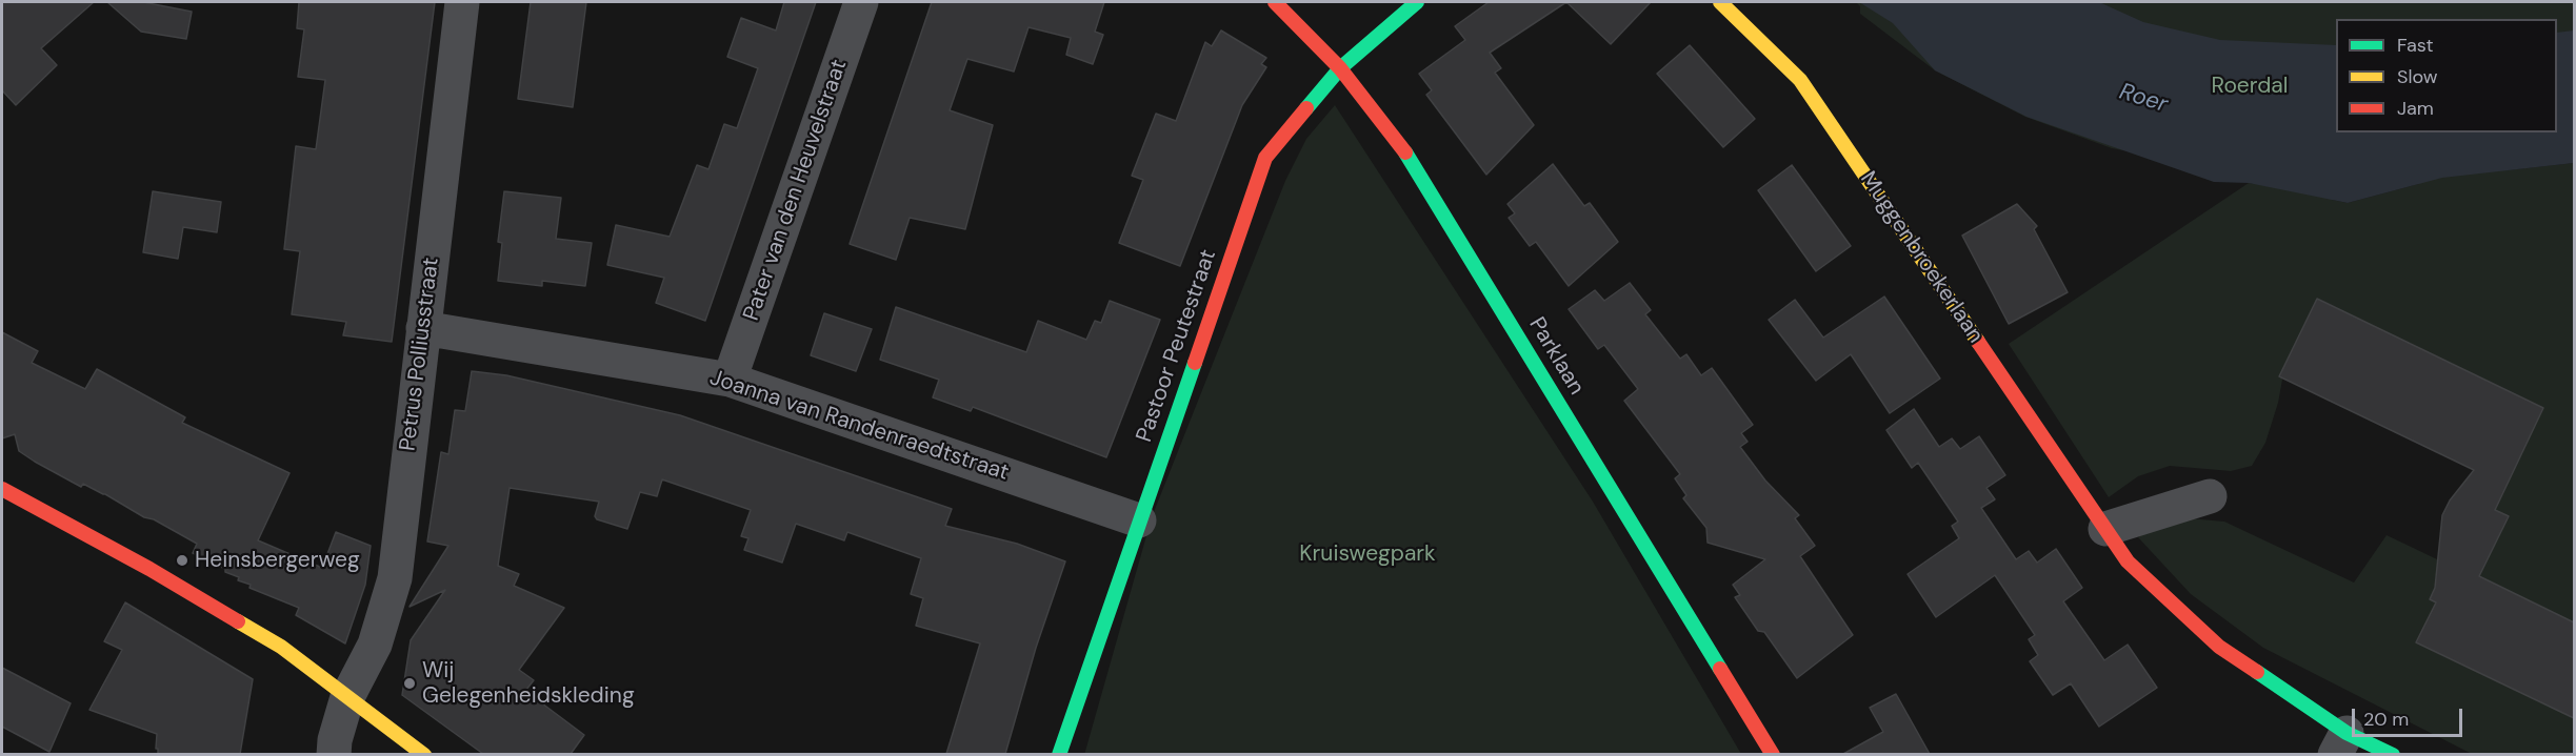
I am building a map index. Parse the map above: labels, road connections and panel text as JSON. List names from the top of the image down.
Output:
{
  "streets": {
    "street": [
      "Pater van den Heuvelstraat",
      "Muggenbroekerlaan",
      "Pastoor Peutestraat",
      "Petrus Polliusstraat",
      "Parklaan",
      "Joanna van Randenraedtstraat"
    ]
  },
  "crossings": [
    ["Pater van den Heuvelstraat", "Joanna van Randenraedtstraat"],
    ["Pastoor Peutestraat", "Parklaan"],
    ["Pastoor Peutestraat", "Joanna van Randenraedtstraat"],
    ["Petrus Polliusstraat", "Joanna van Randenraedtstraat"]
  ],
  "water": ["Roer"],
  "parks": ["Roerdal", "Kruiswegpark"],
  "places": ["Heinsbergerweg", "Wij Gelegenheidskleding"],
  "legend": ["Fast", "Slow", "Jam"],
  "scale_bar": "20 m"
}
